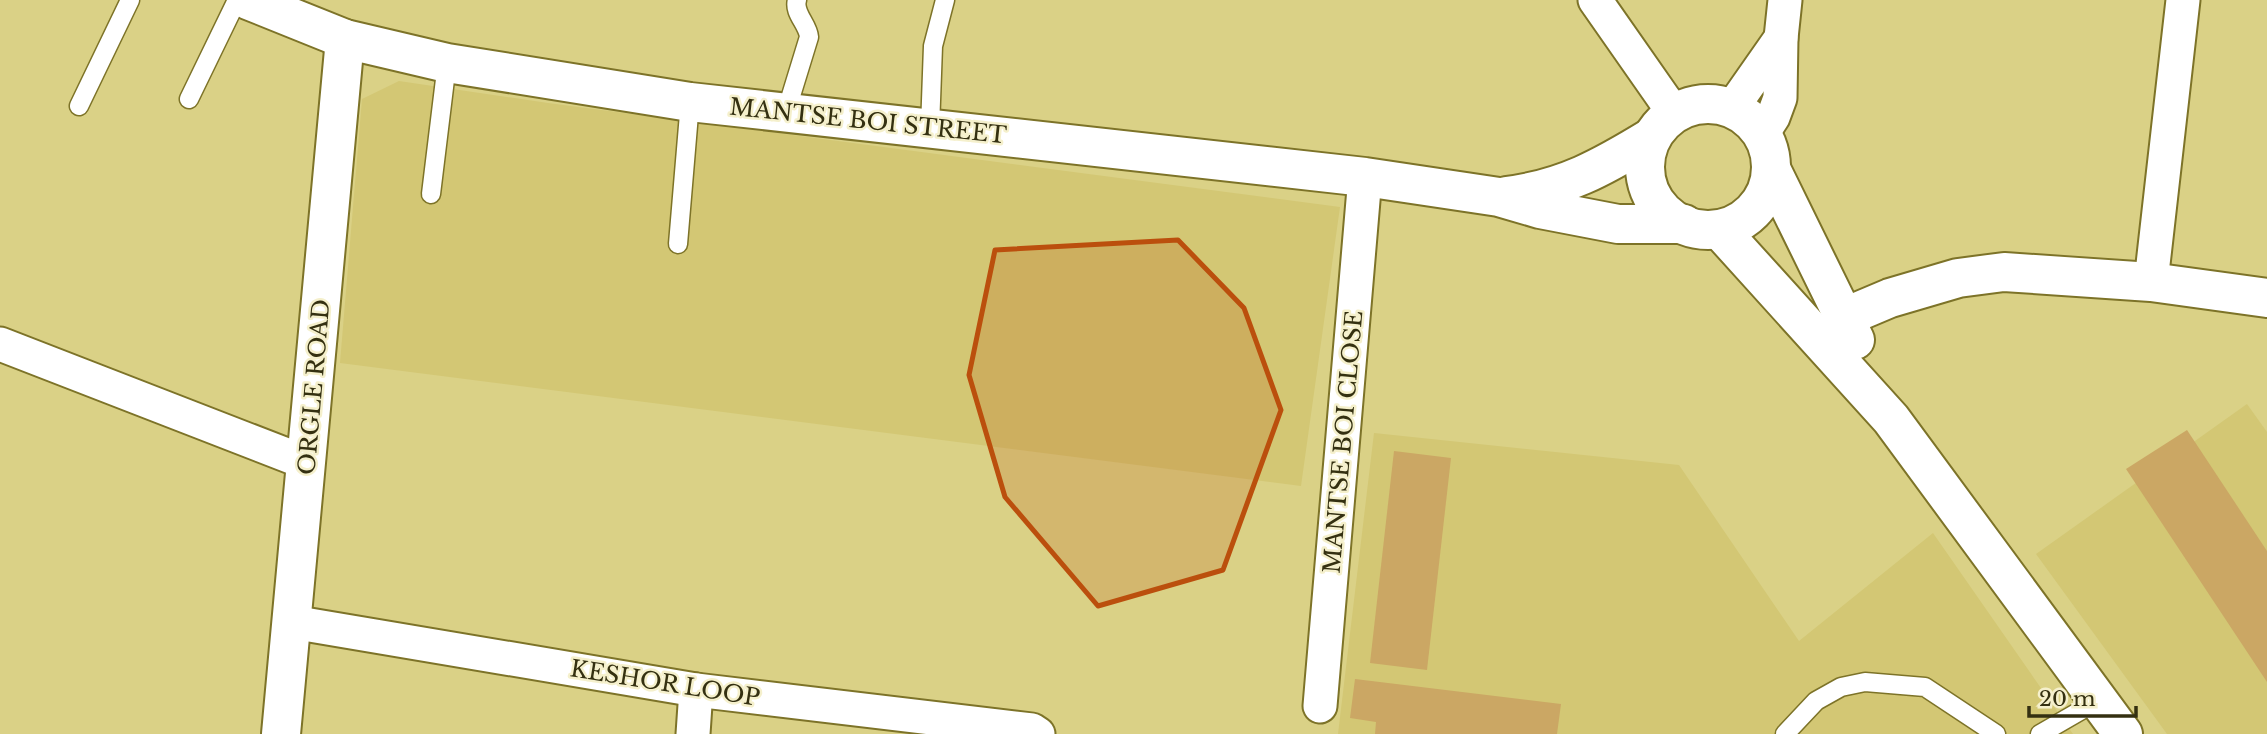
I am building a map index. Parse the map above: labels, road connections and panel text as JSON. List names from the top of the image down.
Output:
{
  "streets": {
    "street": [
      "MANTSE BOI STREET",
      "ORGLE ROAD",
      "MANTSE BOI CLOSE",
      "KESHOR LOOP"
    ]
  },
  "crossings": [
    ["MANTSE BOI STREET", "ORGLE ROAD"],
    ["MANTSE BOI STREET", "MANTSE BOI CLOSE"],
    ["ORGLE ROAD", "KESHOR LOOP"]
  ],
  "scale_bar": "20 m"
}
